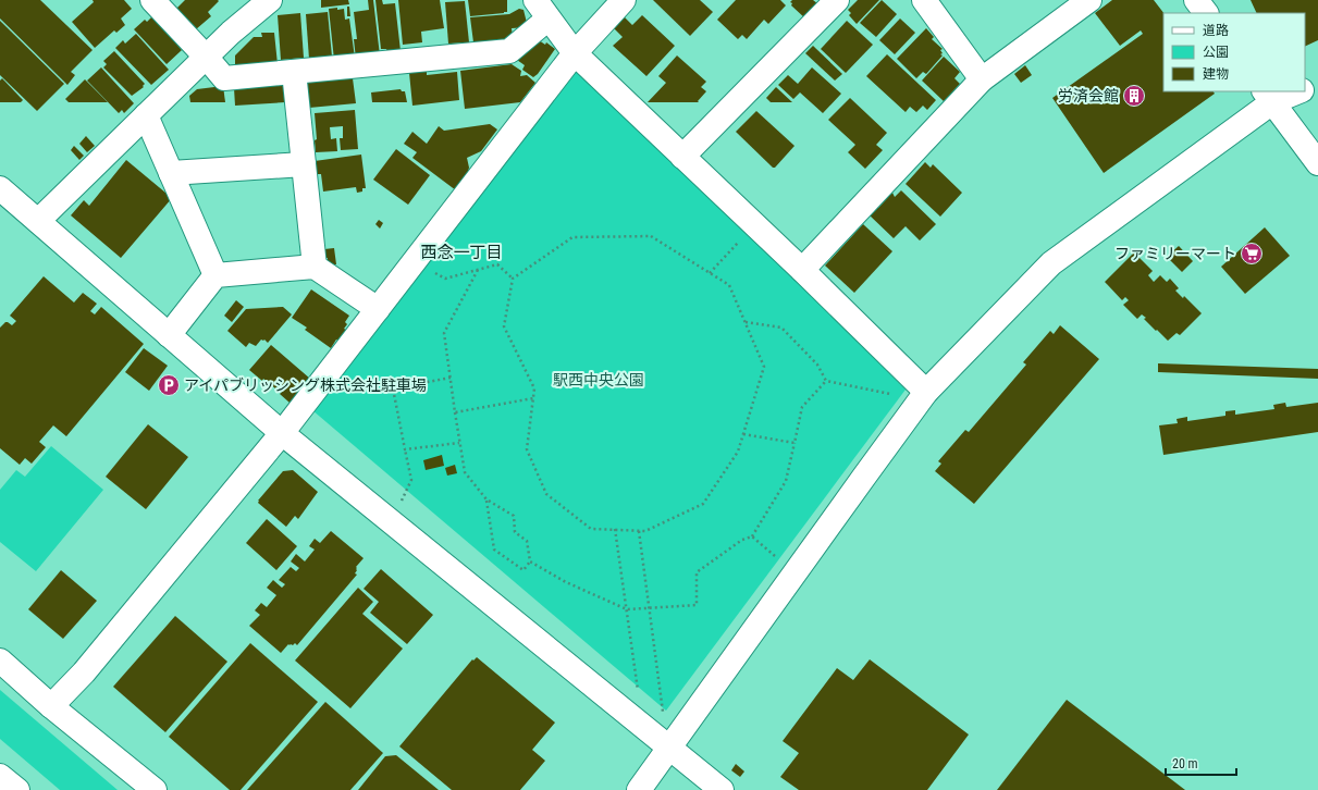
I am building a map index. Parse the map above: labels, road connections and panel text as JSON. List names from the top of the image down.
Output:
{
  "districts": ["西念一丁目"],
  "parks": ["駅西中央公園"],
  "places": {
    "building": ["労済会館"],
    "supermarket": ["ファミリーマート"],
    "parking": ["アイパブリッシング株式会社駐車場"]
  },
  "legend": ["道路", "公園", "建物"],
  "scale_bar": "20 m"
}
